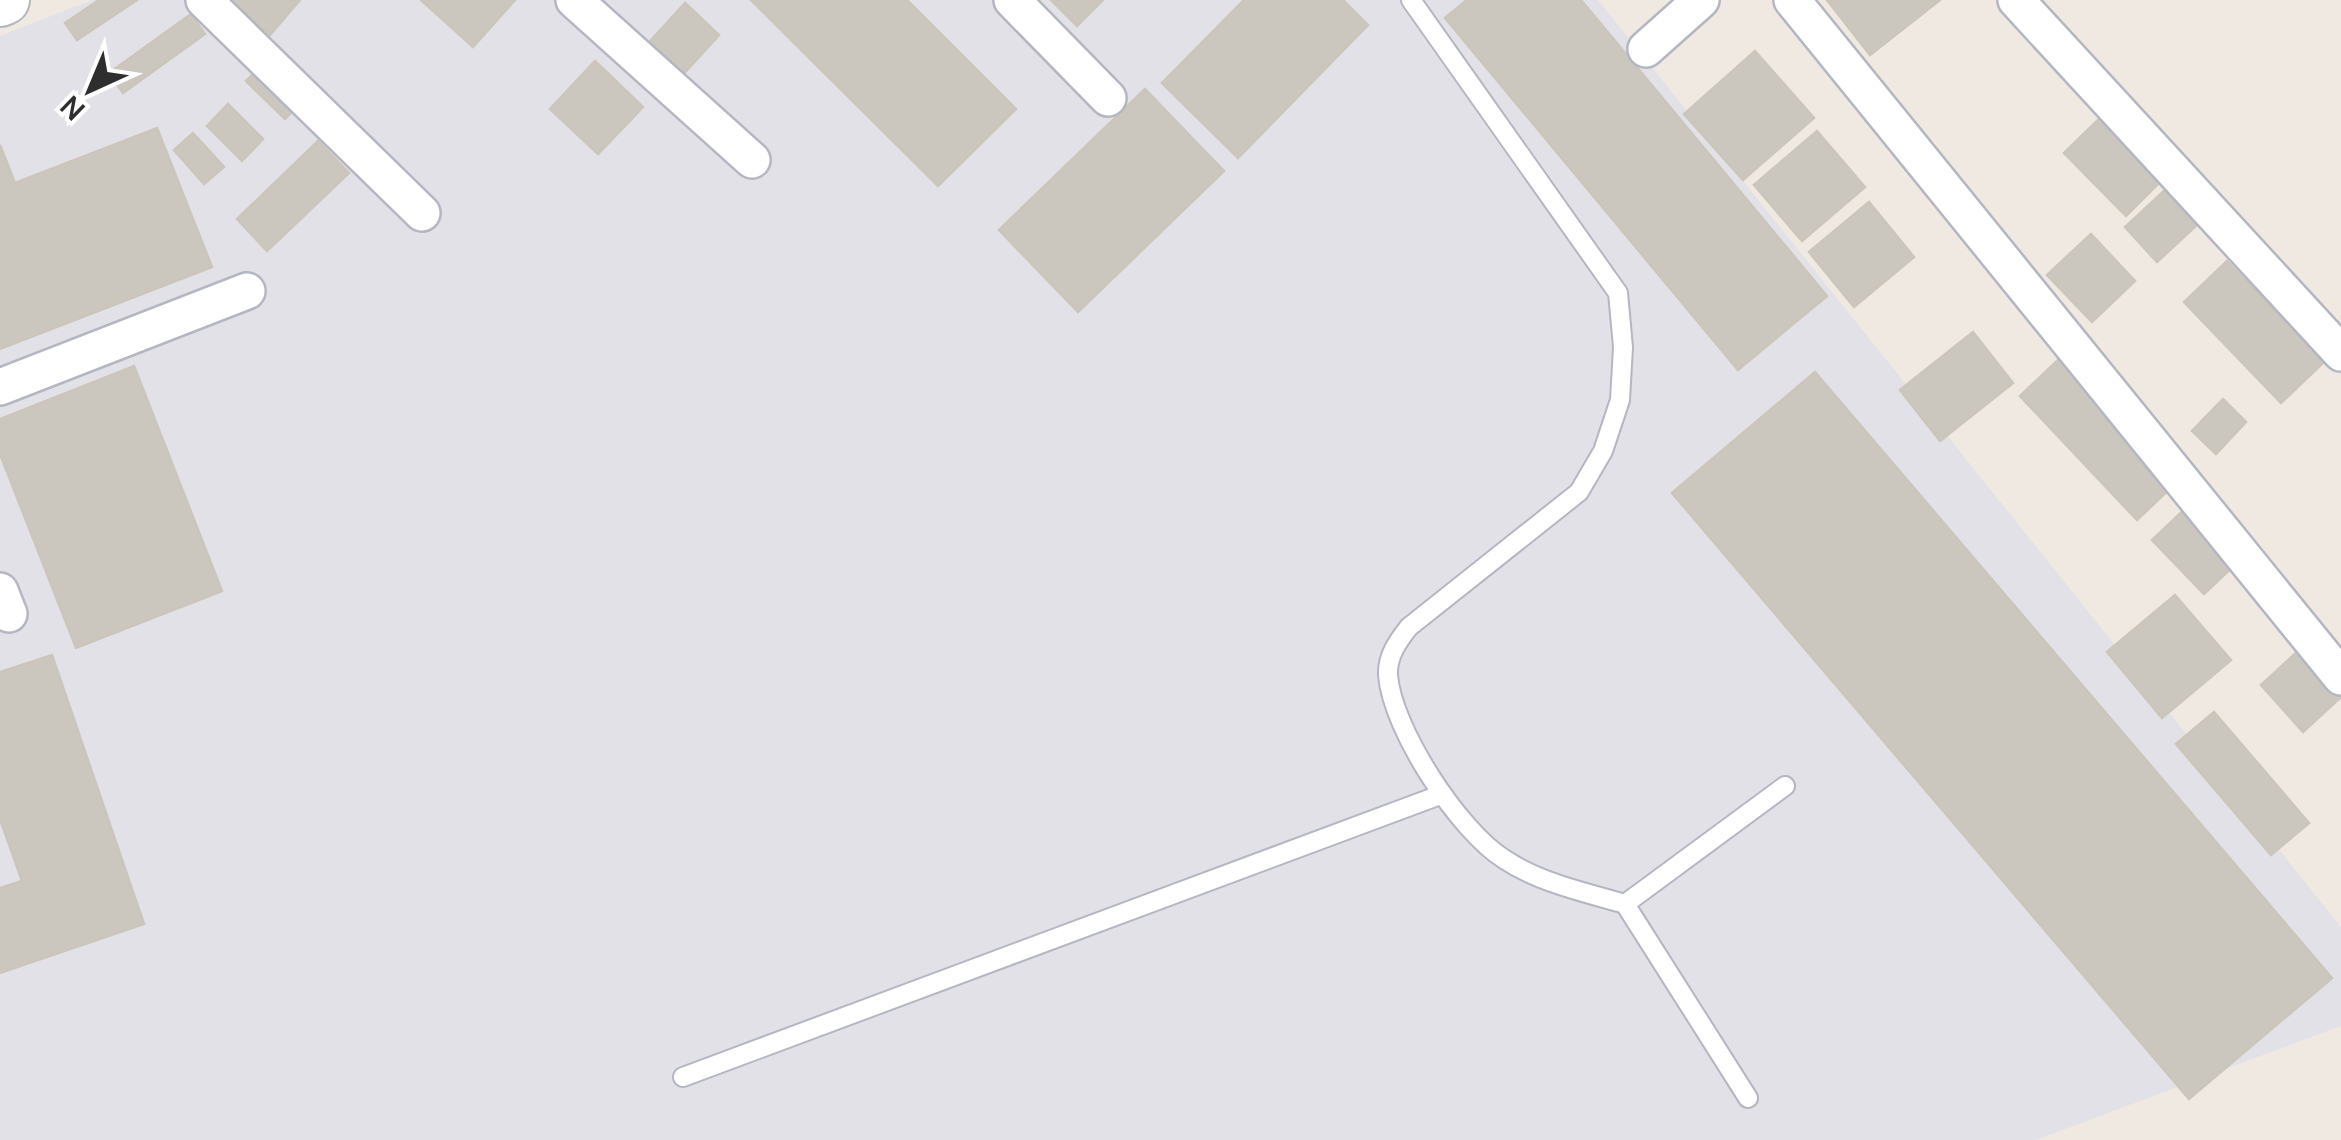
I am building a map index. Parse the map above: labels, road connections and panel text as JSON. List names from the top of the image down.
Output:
{
  "north": "bottom left"
}
